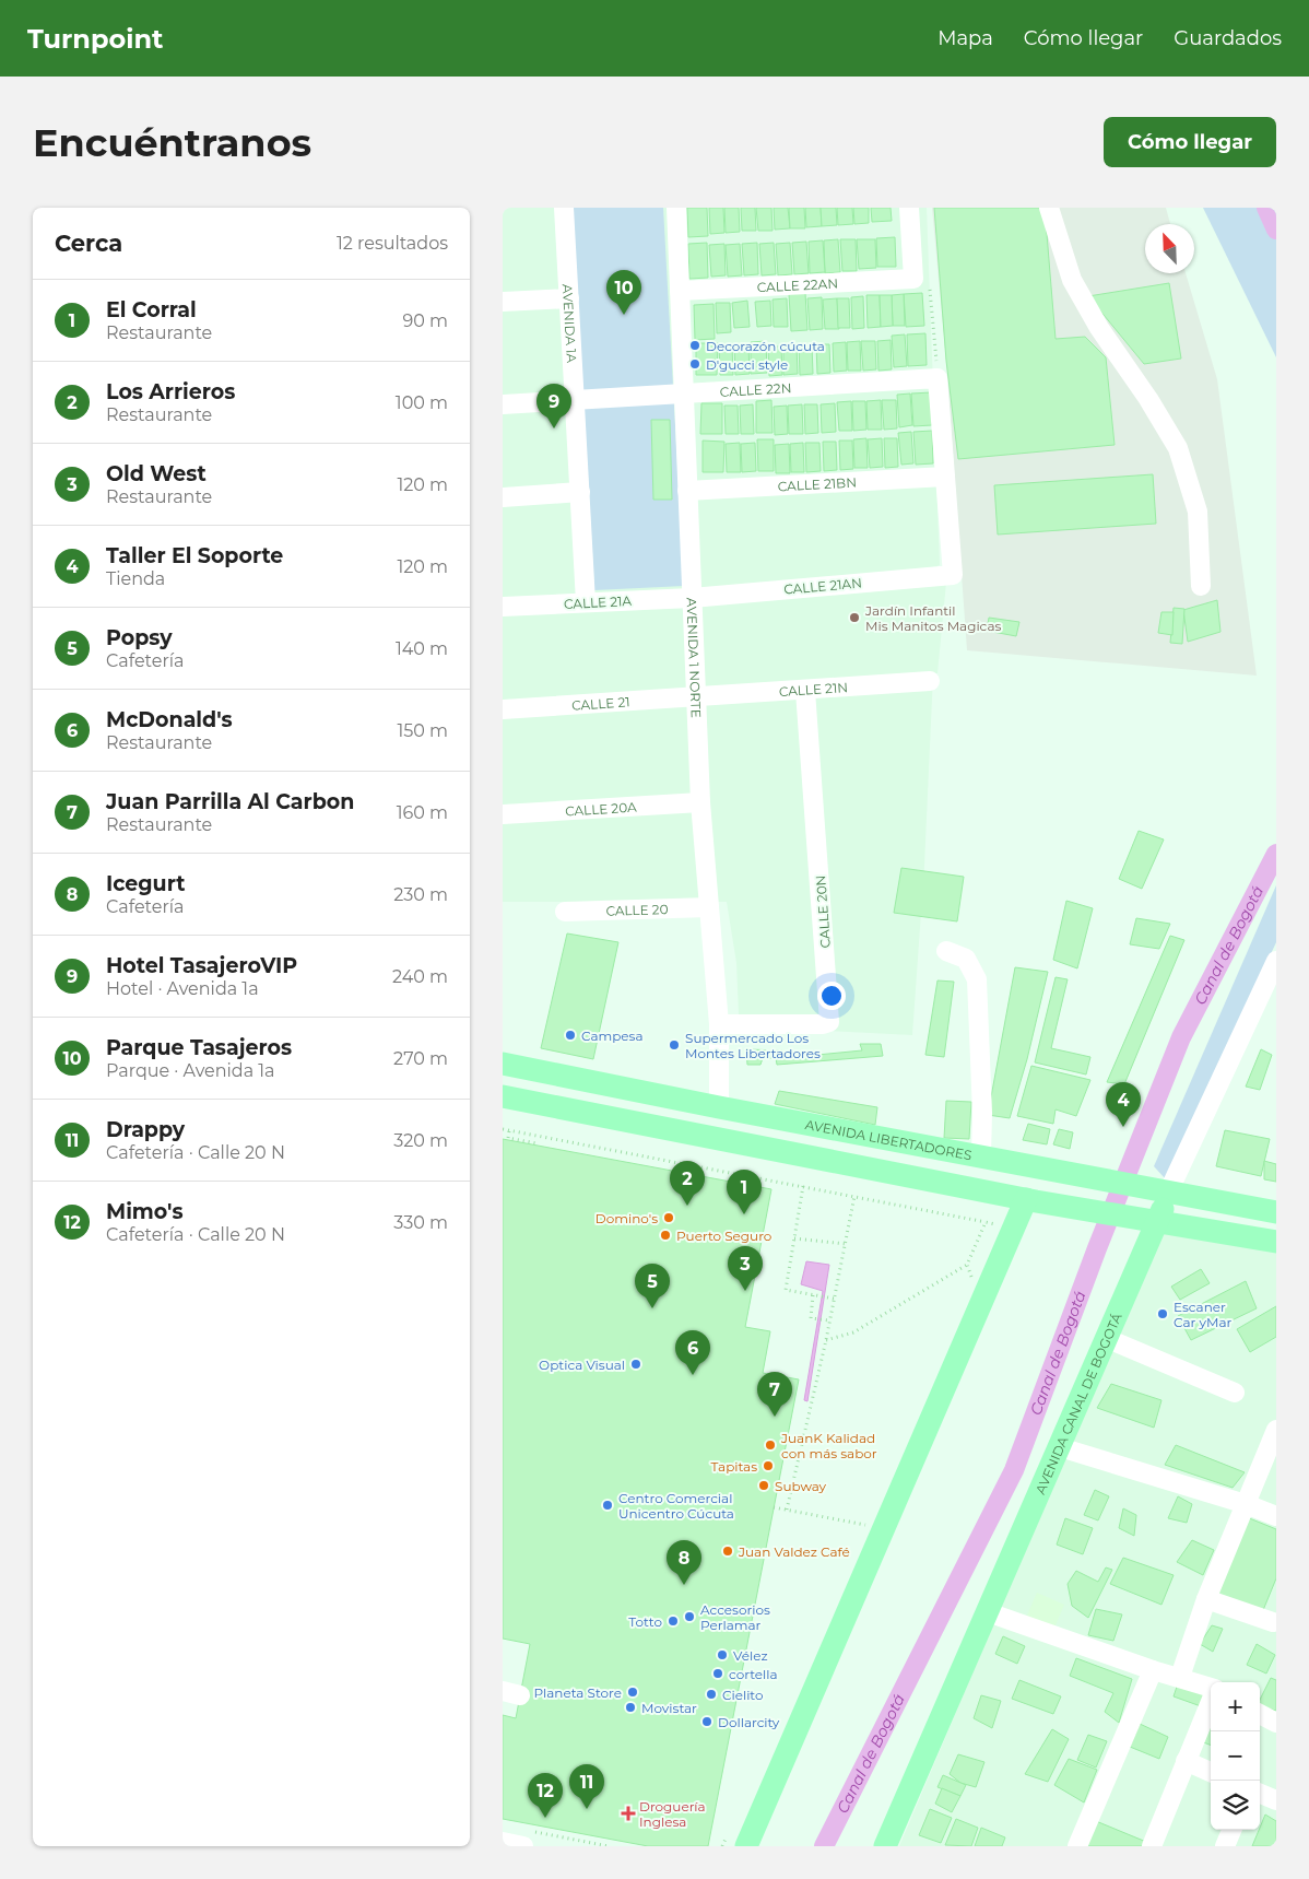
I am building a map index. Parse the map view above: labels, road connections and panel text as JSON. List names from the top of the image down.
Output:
{
  "streets": {
    "main road": ["AVENIDA LIBERTADORES", "AVENIDA CANAL DE BOGOTÁ"],
    "street": [
      "CALLE 22AN",
      "AVENIDA 1A",
      "CALLE 22N",
      "CALLE 21BN",
      "CALLE 21AN",
      "CALLE 21A",
      "AVENIDA 1 NORTE",
      "CALLE 21N",
      "CALLE 21",
      "CALLE 20A",
      "CALLE 20",
      "CALLE 20N"
    ]
  },
  "crossings": [
    ["CALLE 22AN", "AVENIDA 1 NORTE"],
    ["AVENIDA 1A", "CALLE 22N"],
    ["AVENIDA 1A", "CALLE 21A"],
    ["CALLE 22N", "AVENIDA 1 NORTE"],
    ["CALLE 21BN", "CALLE 21AN"],
    ["CALLE 21BN", "AVENIDA 1 NORTE"],
    ["CALLE 21AN", "CALLE 21A"],
    ["CALLE 21AN", "AVENIDA 1 NORTE"],
    ["CALLE 21A", "AVENIDA 1 NORTE"],
    ["AVENIDA 1 NORTE", "CALLE 21N"],
    ["AVENIDA 1 NORTE", "CALLE 21"],
    ["AVENIDA 1 NORTE", "CALLE 20A"],
    ["AVENIDA 1 NORTE", "CALLE 20"],
    ["AVENIDA 1 NORTE", "CALLE 20N"],
    ["AVENIDA 1 NORTE", "AVENIDA LIBERTADORES"],
    ["CALLE 21N", "CALLE 21"],
    ["CALLE 21N", "CALLE 20N"],
    ["AVENIDA LIBERTADORES", "AVENIDA CANAL DE BOGOTÁ"]
  ],
  "water": ["Canal de Bogotá"],
  "places": {
    "other": [
      "Decorazón cúcuta",
      "D'gucci style",
      "Jardín Infantil Mis Manitos Magicas",
      "Campesa",
      "Supermercado Los Montes Libertadores",
      "Domino's",
      "Puerto Seguro",
      "Escaner Car yMar",
      "Optica Visual",
      "JuanK Kalidad con más sabor",
      "Tapitas",
      "Subway",
      "Centro Comercial Unicentro Cúcuta",
      "Juan Valdez Café",
      "Accesorios Perlamar",
      "Totto",
      "Vélez",
      "cortella",
      "Planeta Store",
      "Cielito",
      "Movistar",
      "Dollarcity"
    ],
    "health": ["Droguería Inglesa"]
  },
  "north": "top left",
  "page": {
    "header": "Turnpoint",
    "nav": ["Mapa", "Cómo llegar", "Guardados"],
    "buttons": "Cómo llegar",
    "title": "Encuéntranos",
    "heading": ["Cerca", "12 resultados"],
    "pins": [
      "10",
      "9",
      "4",
      "2",
      "1",
      "3",
      "5",
      "6",
      "7",
      "8",
      "11",
      "12"
    ],
    "list": [
      {
        "mark": "1",
        "name": "El Corral",
        "note": "Restaurante",
        "value": "90 m"
      },
      {
        "mark": "2",
        "name": "Los Arrieros",
        "note": "Restaurante",
        "value": "100 m"
      },
      {
        "mark": "3",
        "name": "Old West",
        "note": "Restaurante",
        "value": "120 m"
      },
      {
        "mark": "4",
        "name": "Taller El Soporte",
        "note": "Tienda",
        "value": "120 m"
      },
      {
        "mark": "5",
        "name": "Popsy",
        "note": "Cafetería",
        "value": "140 m"
      },
      {
        "mark": "6",
        "name": "McDonald's",
        "note": "Restaurante",
        "value": "150 m"
      },
      {
        "mark": "7",
        "name": "Juan Parrilla Al Carbon",
        "note": "Restaurante",
        "value": "160 m"
      },
      {
        "mark": "8",
        "name": "Icegurt",
        "note": "Cafetería",
        "value": "230 m"
      },
      {
        "mark": "9",
        "name": "Hotel TasajeroVIP",
        "note": "Hotel · Avenida 1a",
        "value": "240 m"
      },
      {
        "mark": "10",
        "name": "Parque Tasajeros",
        "note": "Parque · Avenida 1a",
        "value": "270 m"
      },
      {
        "mark": "11",
        "name": "Drappy",
        "note": "Cafetería · Calle 20 N",
        "value": "320 m"
      },
      {
        "mark": "12",
        "name": "Mimo's",
        "note": "Cafetería · Calle 20 N",
        "value": "330 m"
      }
    ],
    "map_buttons": ["+", "−"]
  }
}
